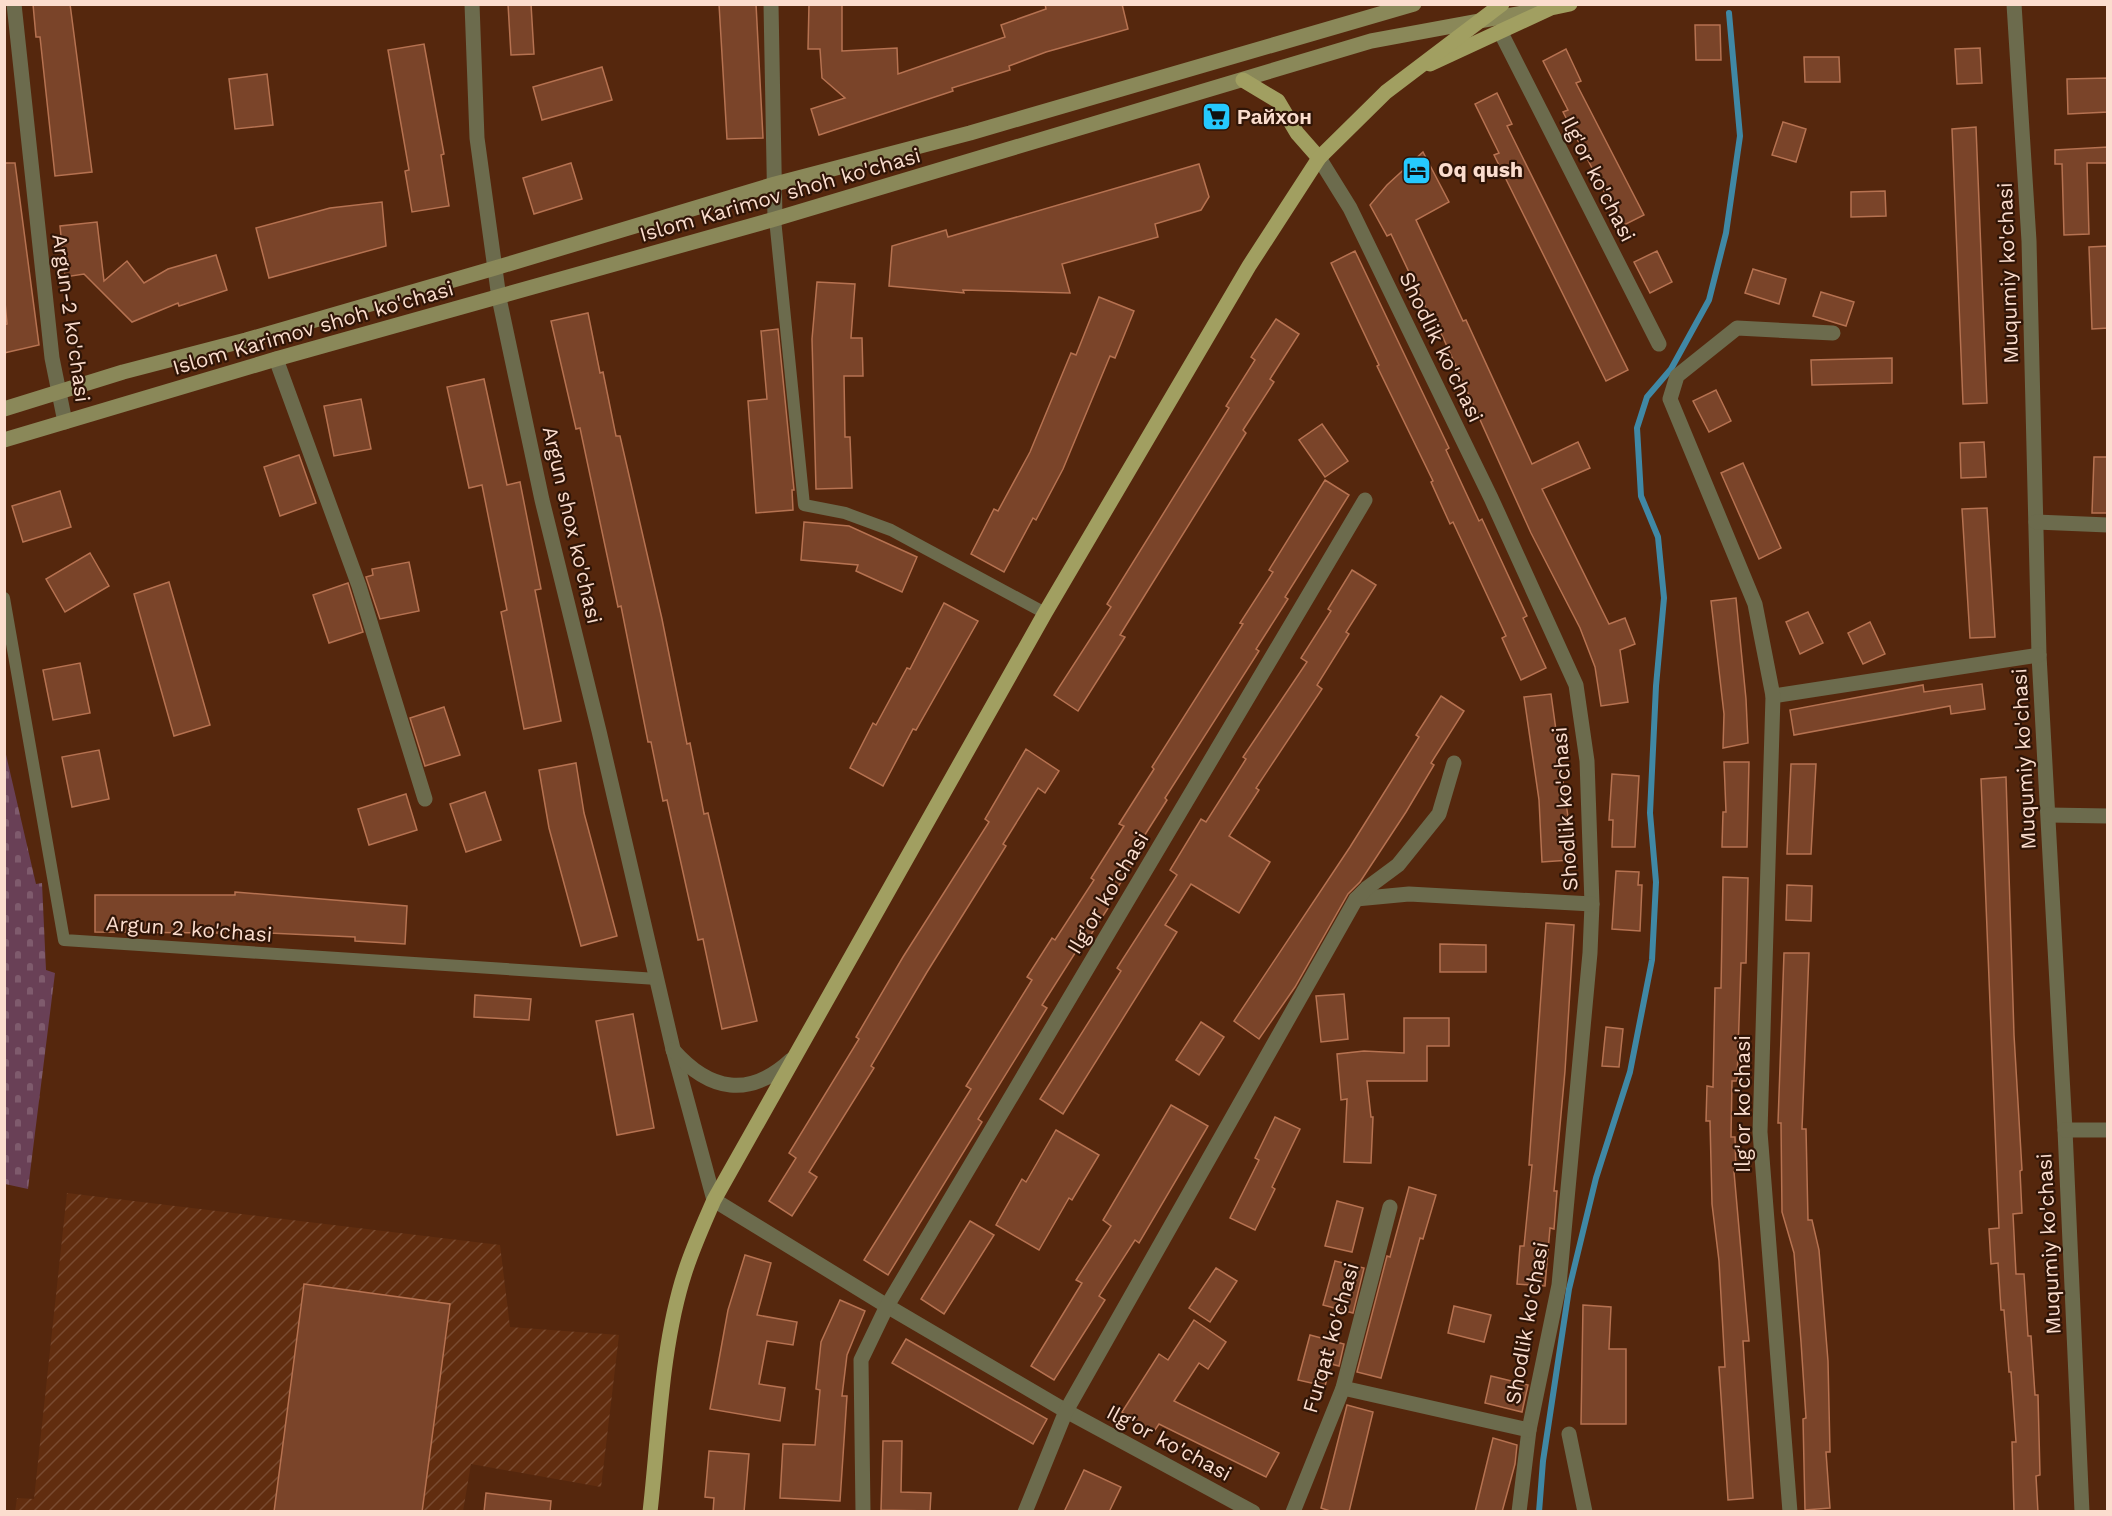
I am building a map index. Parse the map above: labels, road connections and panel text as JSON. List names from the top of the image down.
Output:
{
  "streets": {
    "main road": ["Islom Karimov shoh ko'chasi"],
    "street": [
      "Ilg'or ko'chasi",
      "Muqumiy ko'chasi",
      "Argun-2 ko'chasi",
      "Shodlik ko'chasi",
      "Argun shox ko'chasi",
      "Furqat ko'chasi"
    ],
    "lane": ["Argun 2 ko'chasi"]
  },
  "crossings": [
    ["Ilg'or ko'chasi", "Argun shox ko'chasi"],
    ["Islom Karimov shoh ko'chasi", "Argun-2 ko'chasi"],
    ["Islom Karimov shoh ko'chasi", "Argun shox ko'chasi"],
    ["Argun shox ko'chasi", "Argun 2 ko'chasi"]
  ],
  "places": {
    "supermarket": ["Райхон"],
    "hotel": ["Oq qush"]
  }
}
